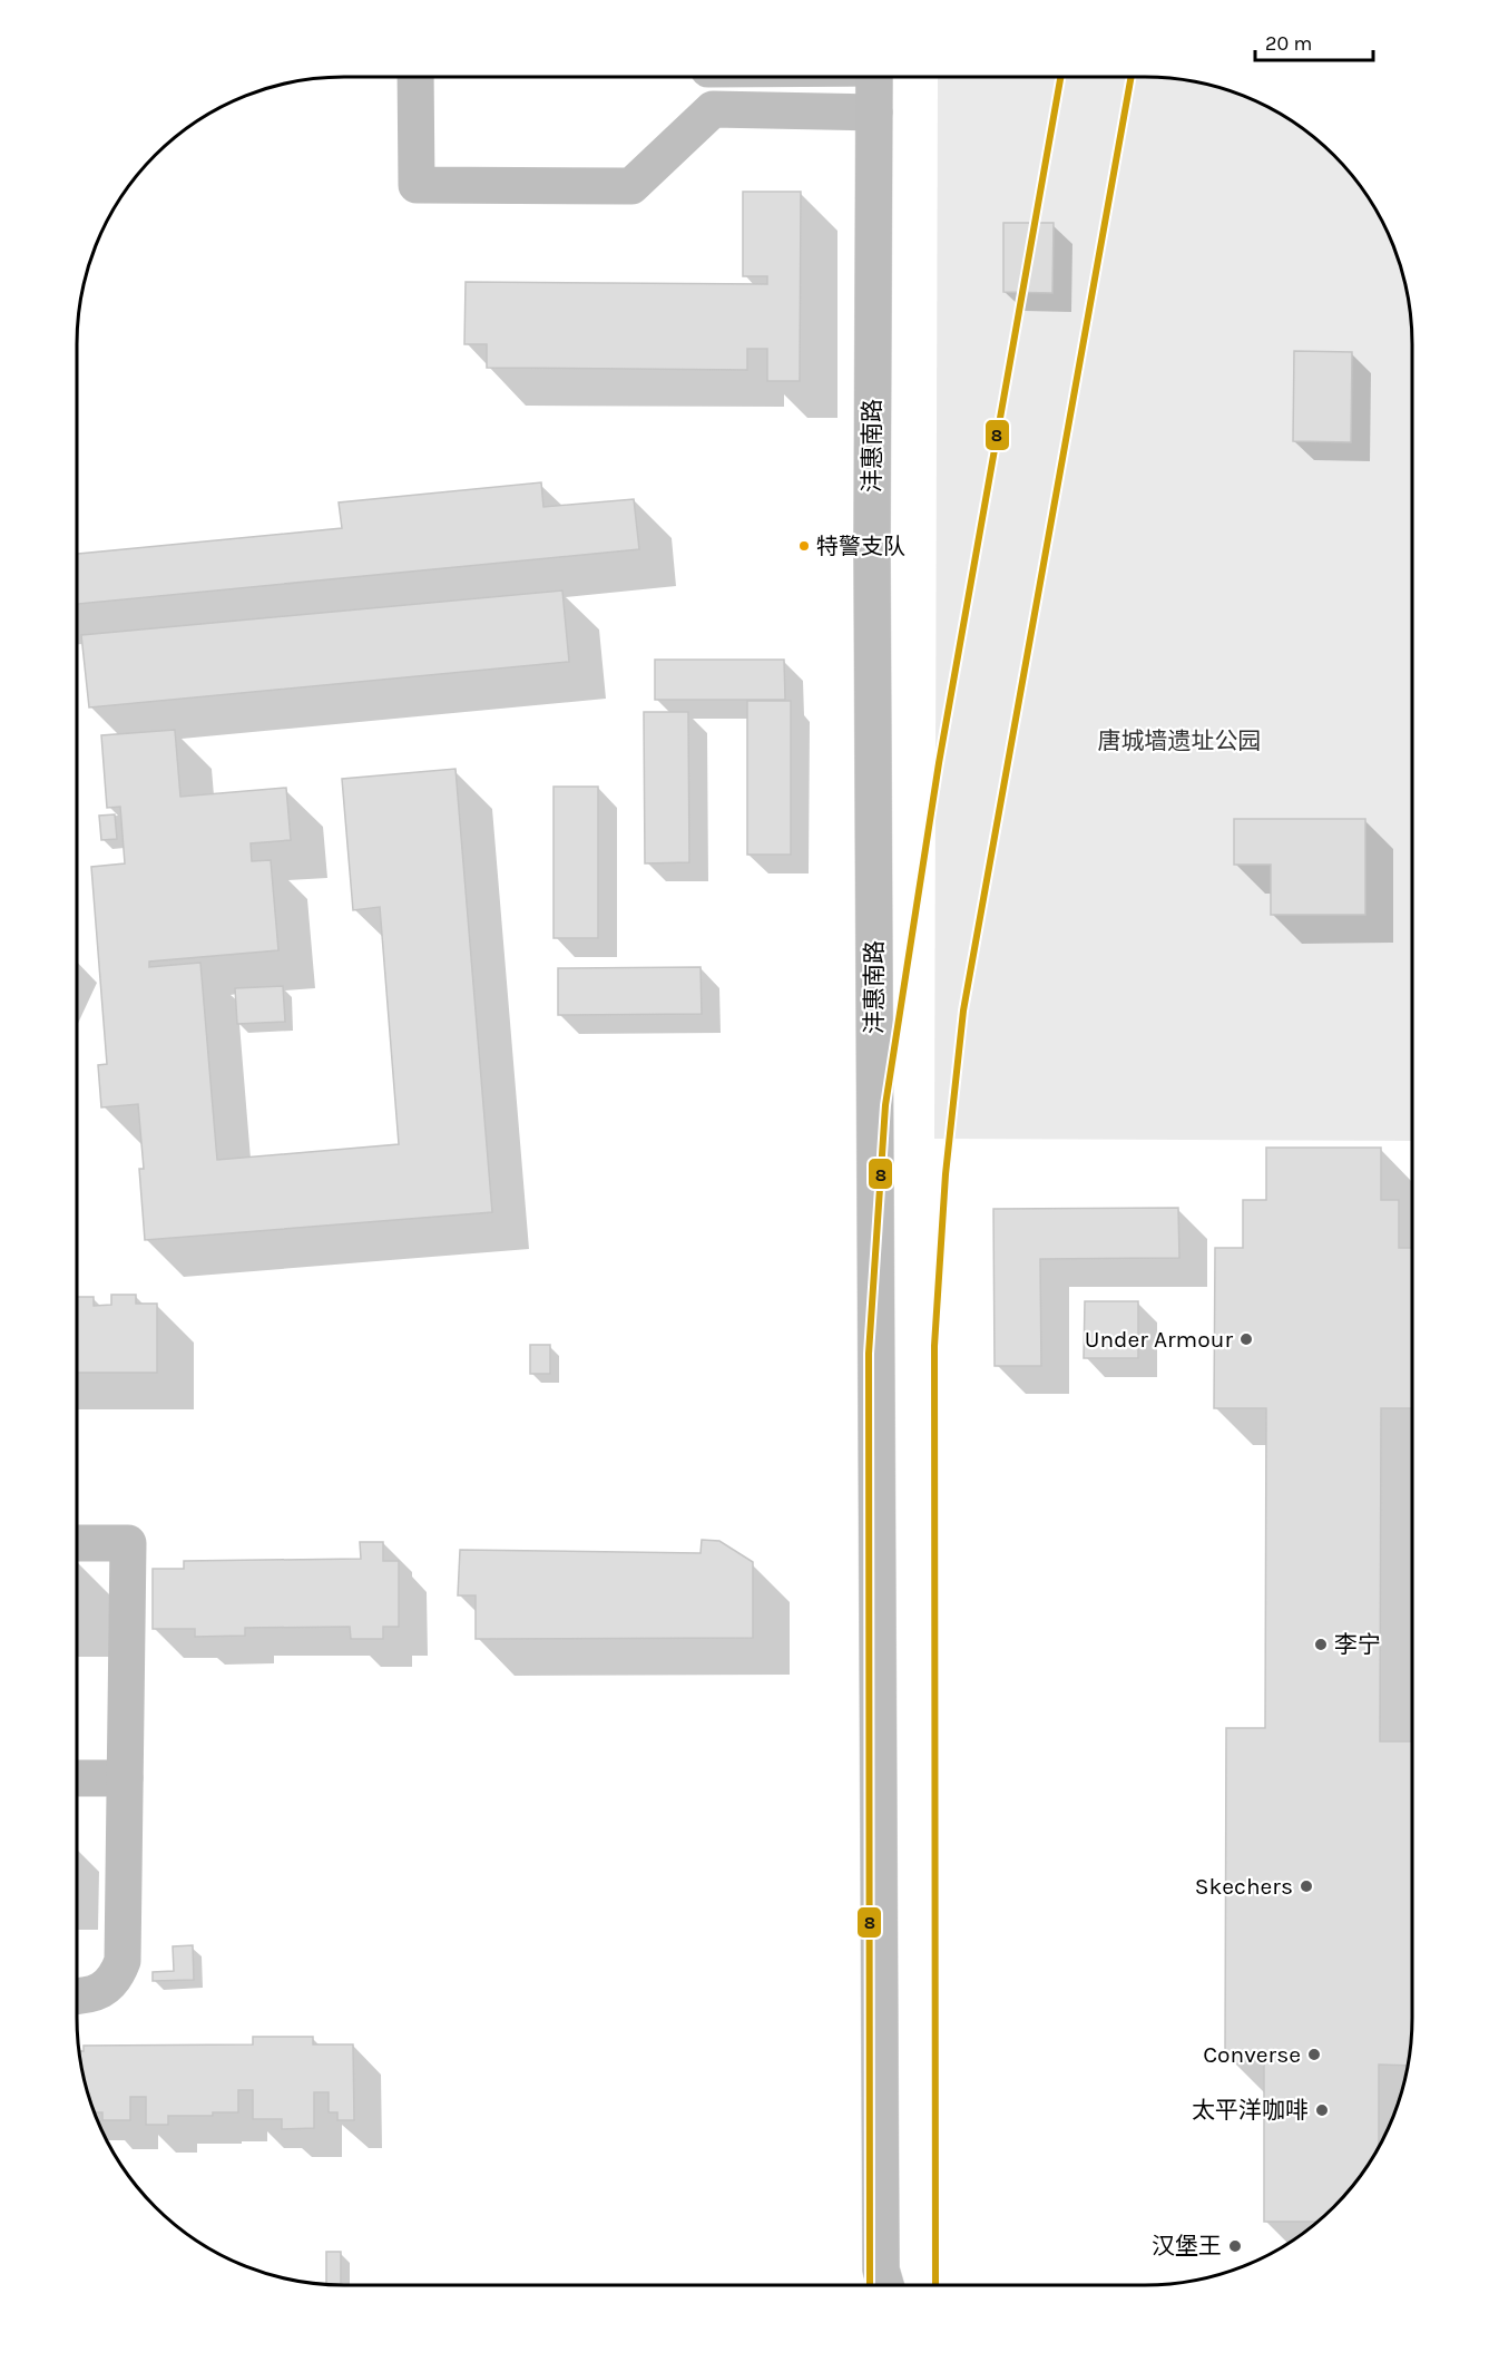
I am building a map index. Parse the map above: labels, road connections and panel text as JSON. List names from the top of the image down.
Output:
{
  "streets": {
    "main road": ["沣惠南路"]
  },
  "parks": ["唐城墙遗址公园"],
  "places": [
    "特警支队",
    "Under Armour",
    "李宁",
    "Skechers",
    "Converse",
    "太平洋咖啡",
    "汉堡王"
  ],
  "lines": ["transit line 8"],
  "scale_bar": "20 m"
}
